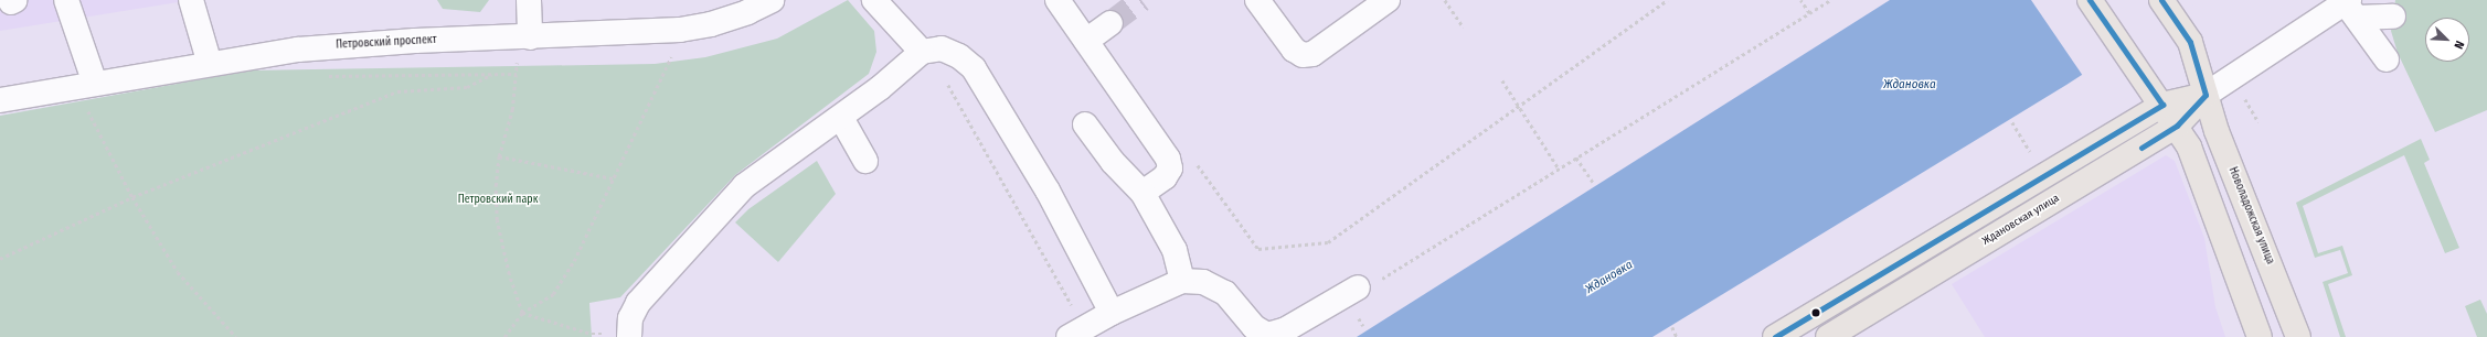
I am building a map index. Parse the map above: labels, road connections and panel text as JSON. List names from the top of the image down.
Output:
{
  "streets": {
    "main road": ["Новоладожская улица", "Ждановская улица"],
    "street": ["Петровский проспект"]
  },
  "crossings": [
    ["Новоладожская улица", "Ждановская улица"]
  ],
  "water": ["Ждановка"],
  "parks": ["Петровский парк"],
  "north": "bottom right"
}
